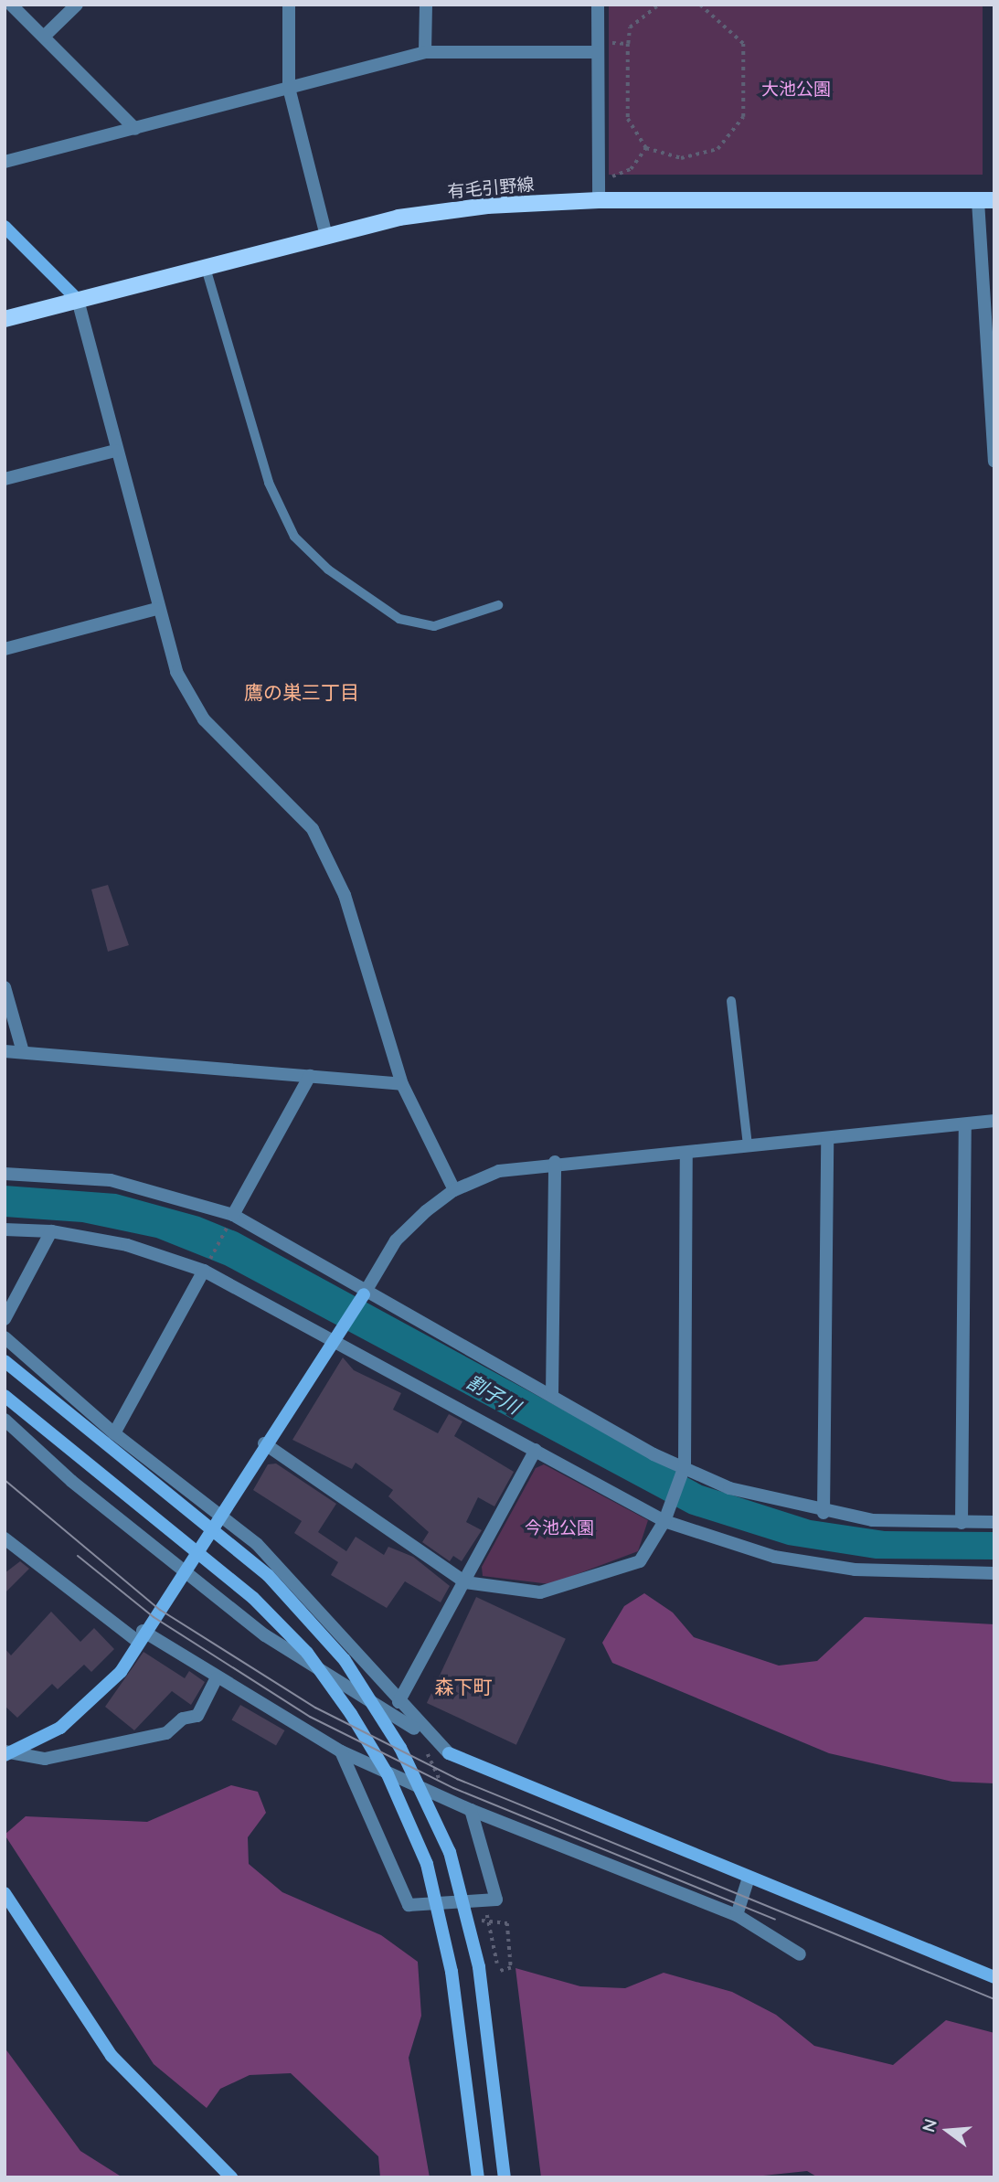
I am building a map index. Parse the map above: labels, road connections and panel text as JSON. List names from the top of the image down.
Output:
{
  "streets": {
    "main road": ["有毛引野線"]
  },
  "districts": ["鷹の巣三丁目", "森下町"],
  "water": ["割子川"],
  "parks": ["大池公園", "今池公園"],
  "north": "left"
}
